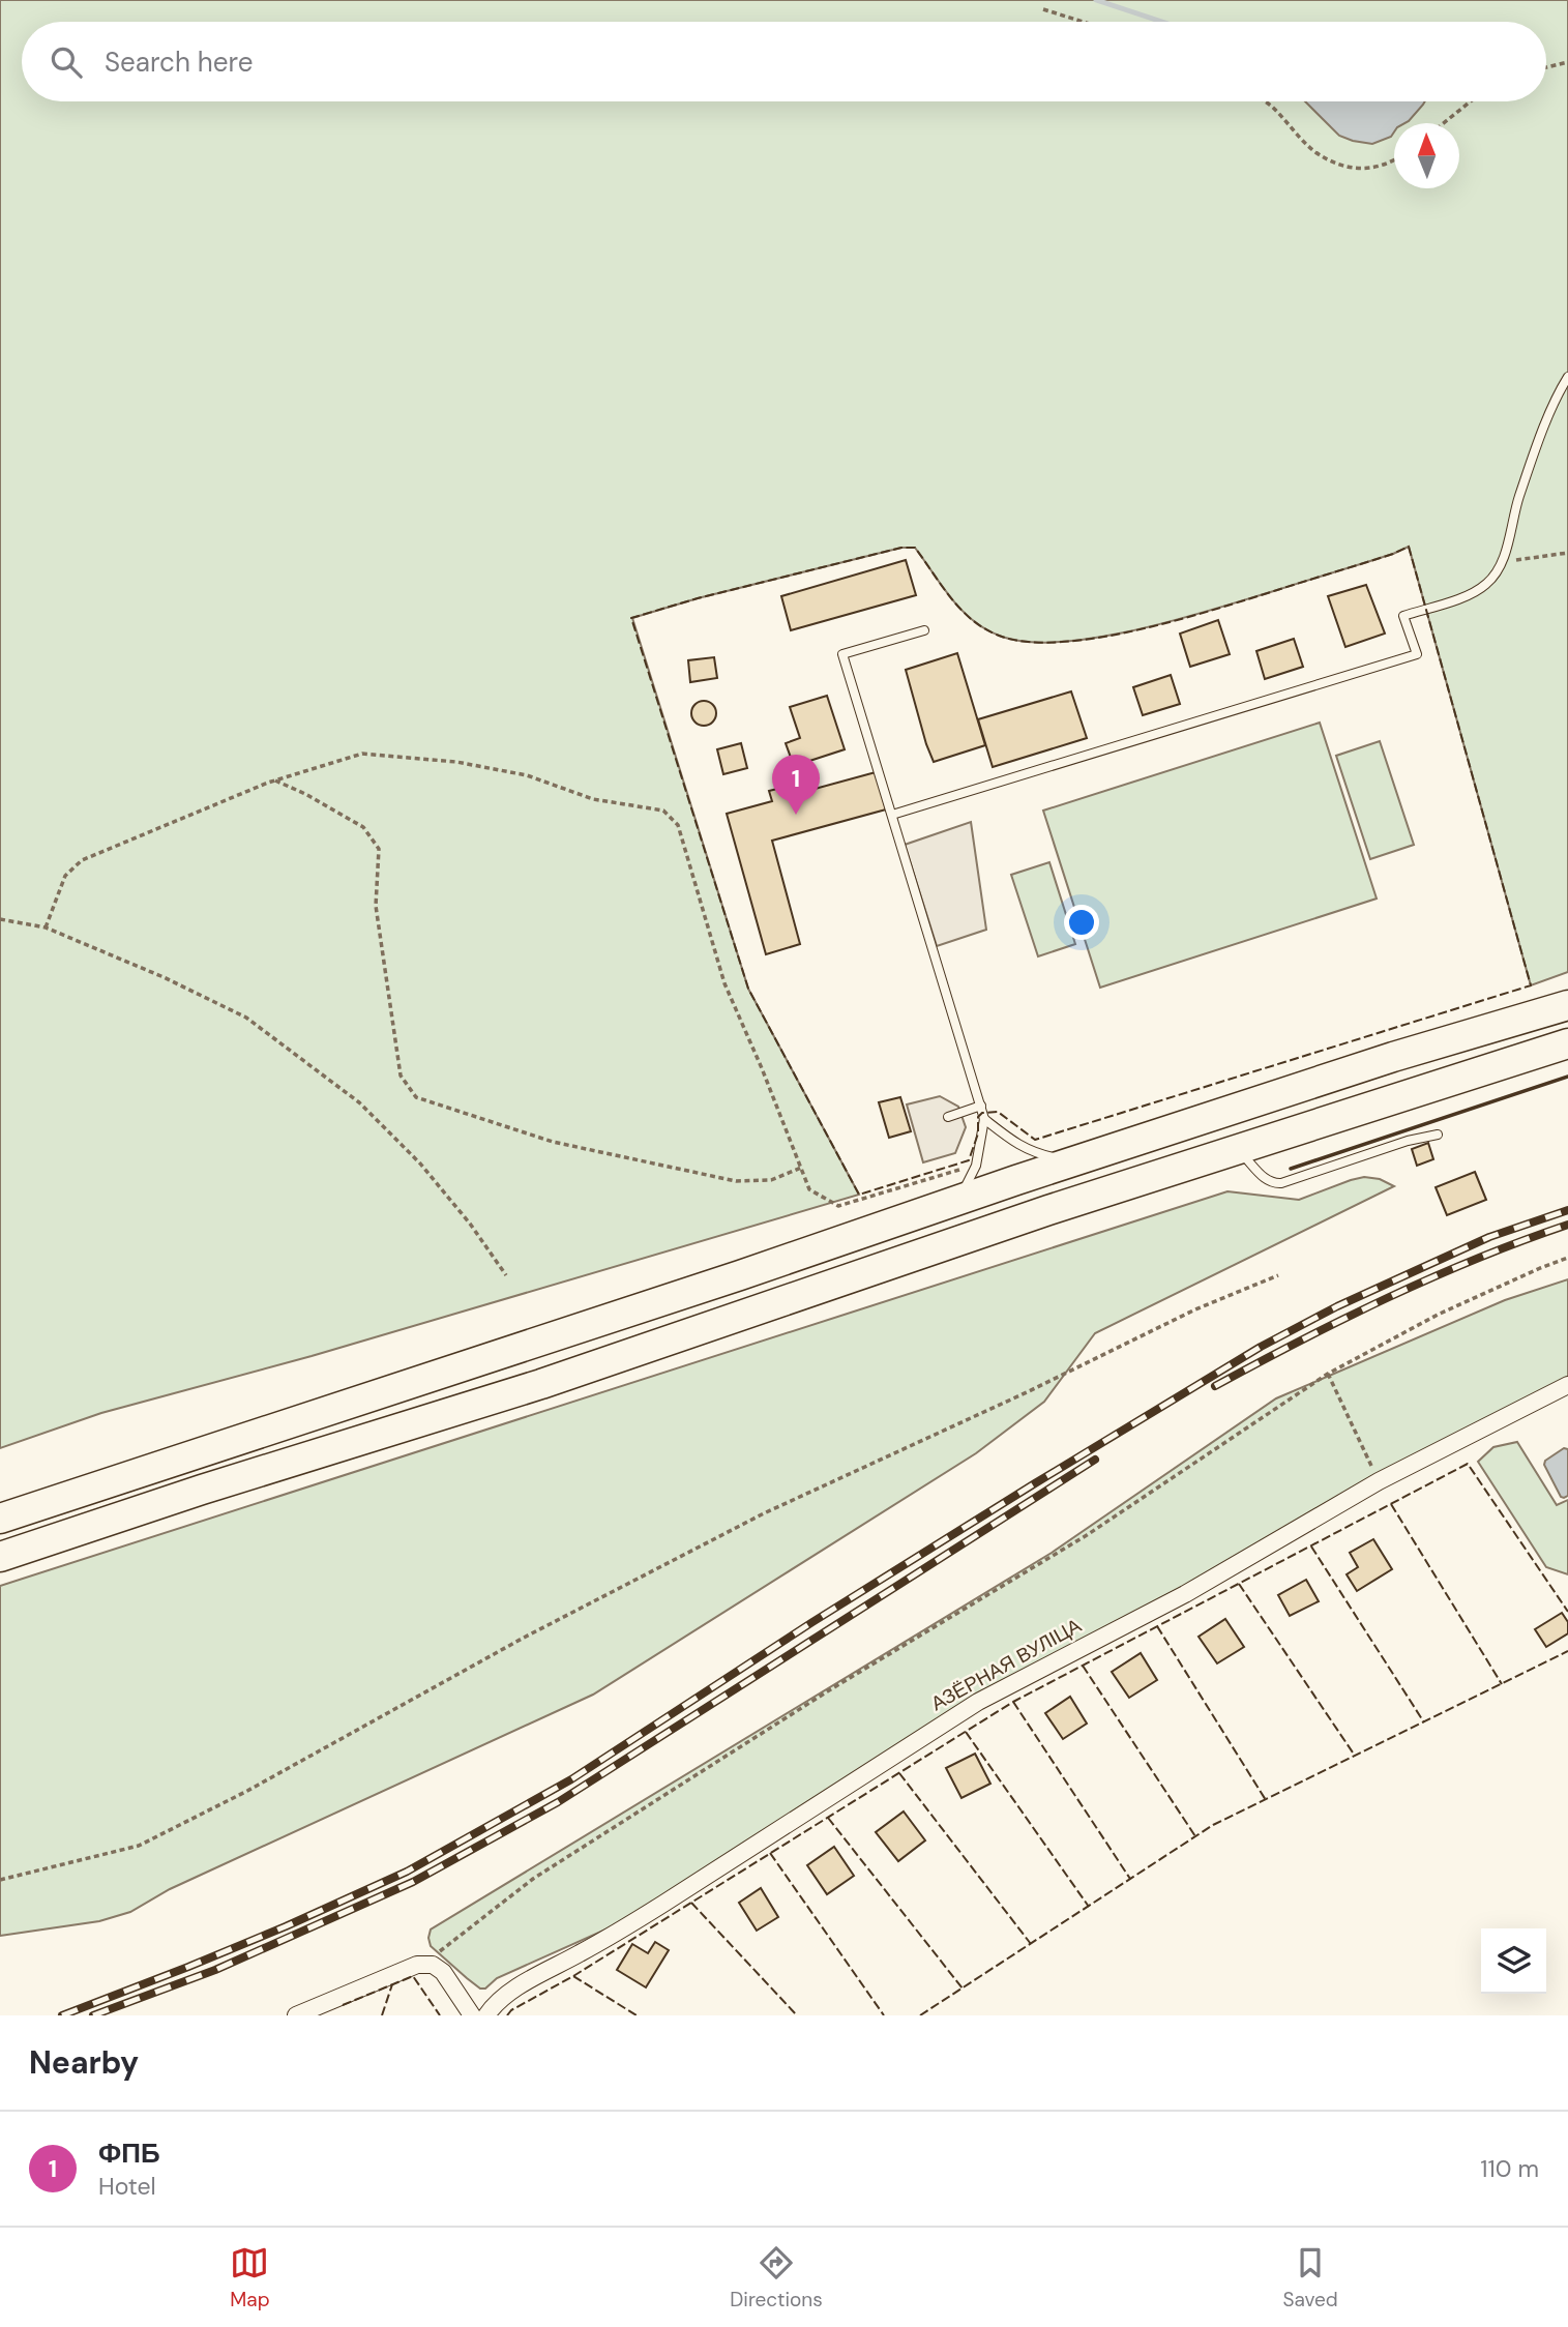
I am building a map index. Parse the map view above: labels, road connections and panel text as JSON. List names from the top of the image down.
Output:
{
  "streets": {
    "street": ["АЗЁРНАЯ ВУЛІЦА"]
  },
  "north": "top",
  "page": {
    "search": "Search here",
    "pins": "1",
    "heading": "Nearby",
    "list": [
      {
        "mark": "1",
        "name": "ФПБ",
        "note": "Hotel",
        "value": "110 m"
      }
    ],
    "nav": ["Map", "Directions", "Saved"]
  }
}
